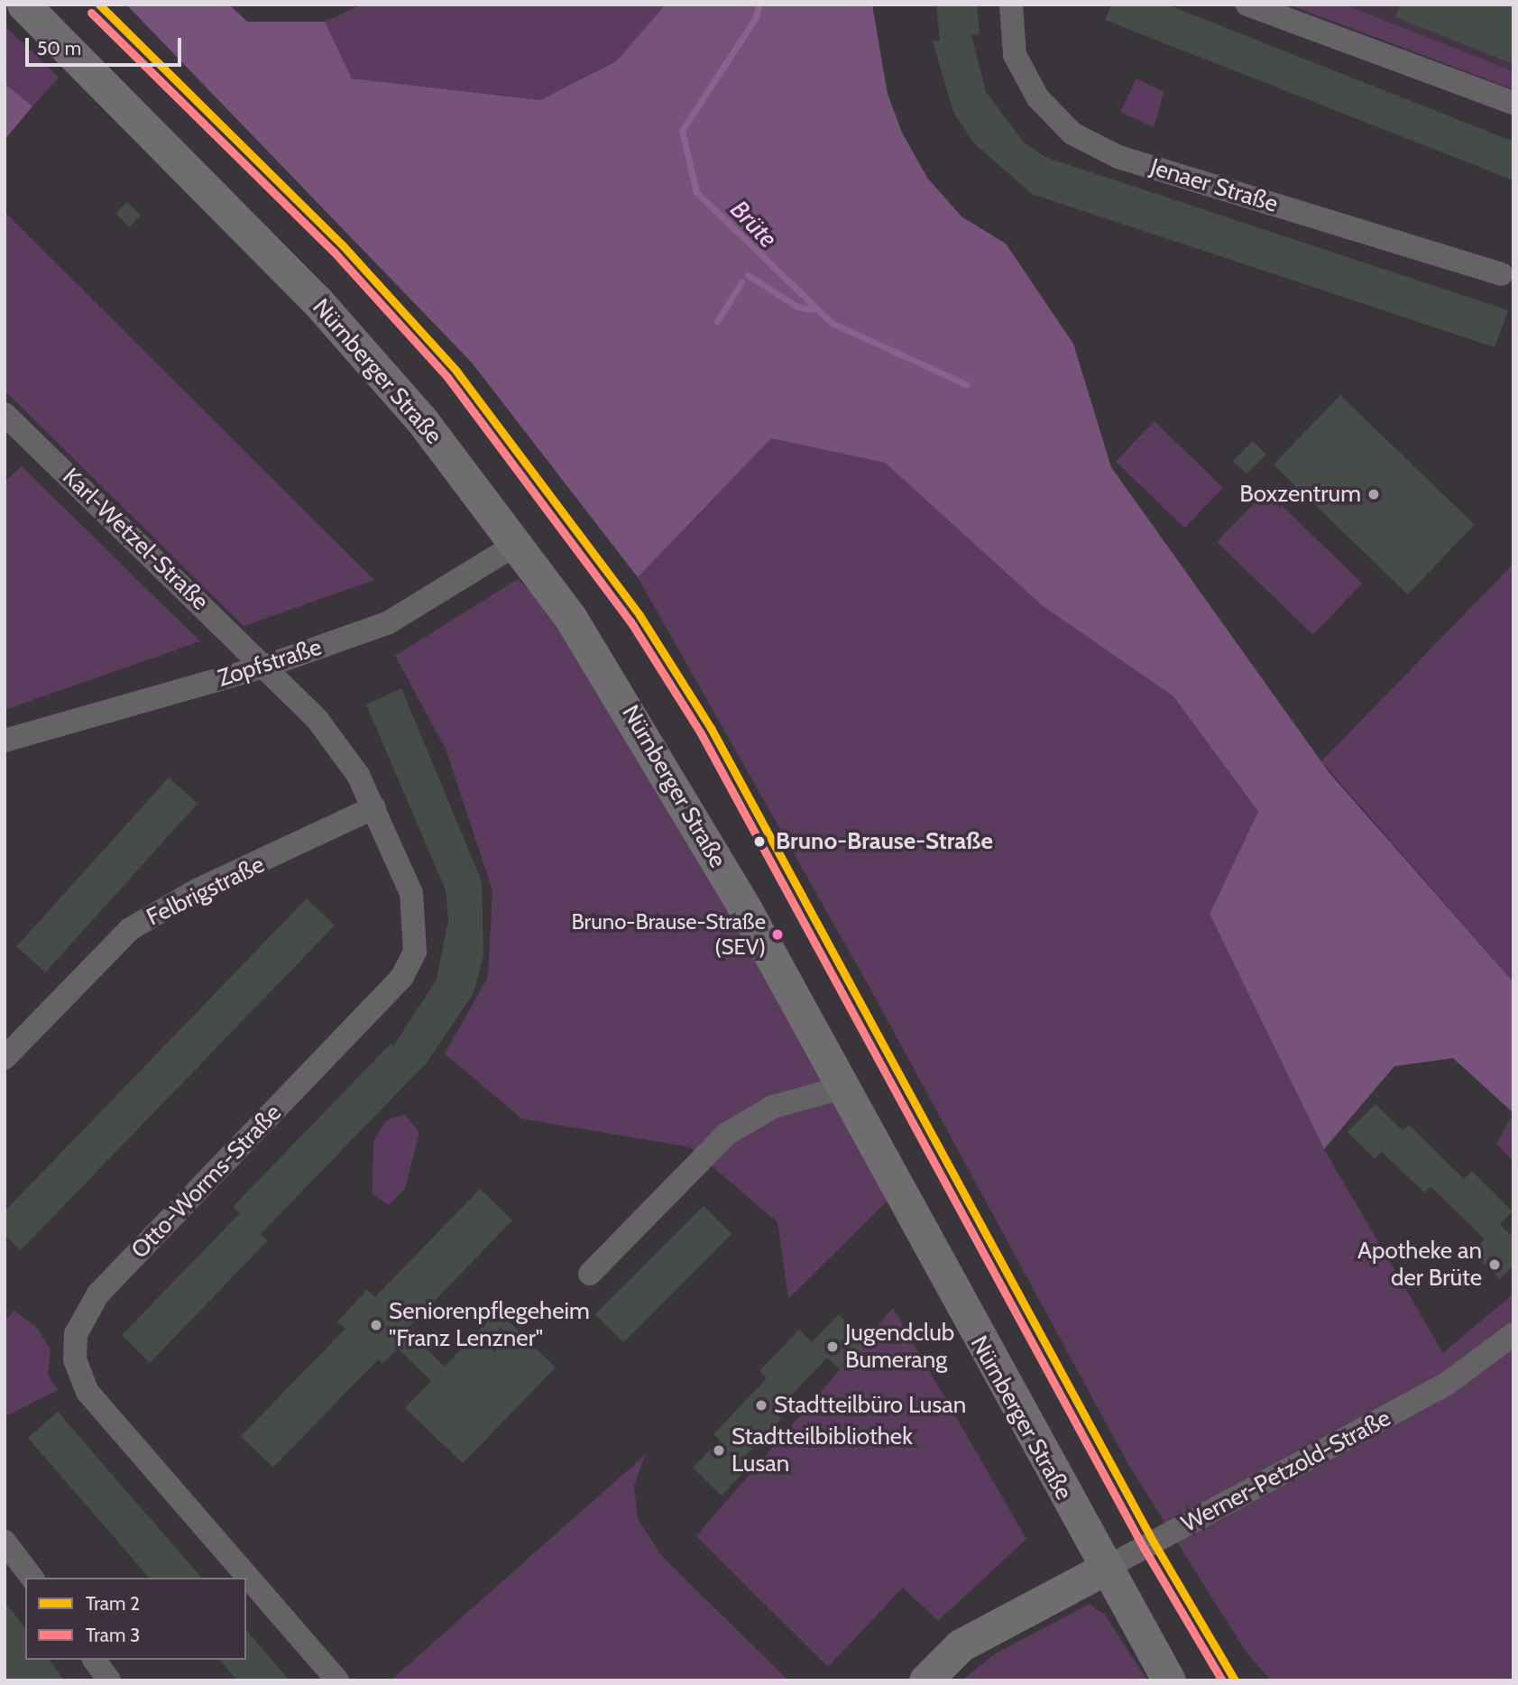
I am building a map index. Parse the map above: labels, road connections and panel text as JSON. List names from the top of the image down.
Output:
{
  "streets": {
    "street": [
      "Jenaer Straße",
      "Nürnberger Straße",
      "Karl-Wetzel-Straße",
      "Zopfstraße",
      "Felbrigstraße",
      "Otto-Worms-Straße",
      "Werner-Petzold-Straße"
    ]
  },
  "crossings": [
    ["Nürnberger Straße", "Zopfstraße"],
    ["Nürnberger Straße", "Werner-Petzold-Straße"],
    ["Karl-Wetzel-Straße", "Zopfstraße"],
    ["Karl-Wetzel-Straße", "Otto-Worms-Straße"],
    ["Zopfstraße", "Otto-Worms-Straße"],
    ["Felbrigstraße", "Otto-Worms-Straße"]
  ],
  "water": ["Brüte"],
  "places": [
    "Boxzentrum",
    "Bruno-Brause-Straße",
    "Bruno-Brause-Straße (SEV)",
    "Apotheke an der Brüte",
    "Seniorenpflegeheim \"Franz Lenzner\"",
    "Jugendclub Bumerang",
    "Stadtteilbüro Lusan",
    "Stadtteilbibliothek Lusan"
  ],
  "lines": ["tram line 2", "tram line 3"],
  "legend": ["Tram 2", "Tram 3"],
  "scale_bar": "50 m"
}
